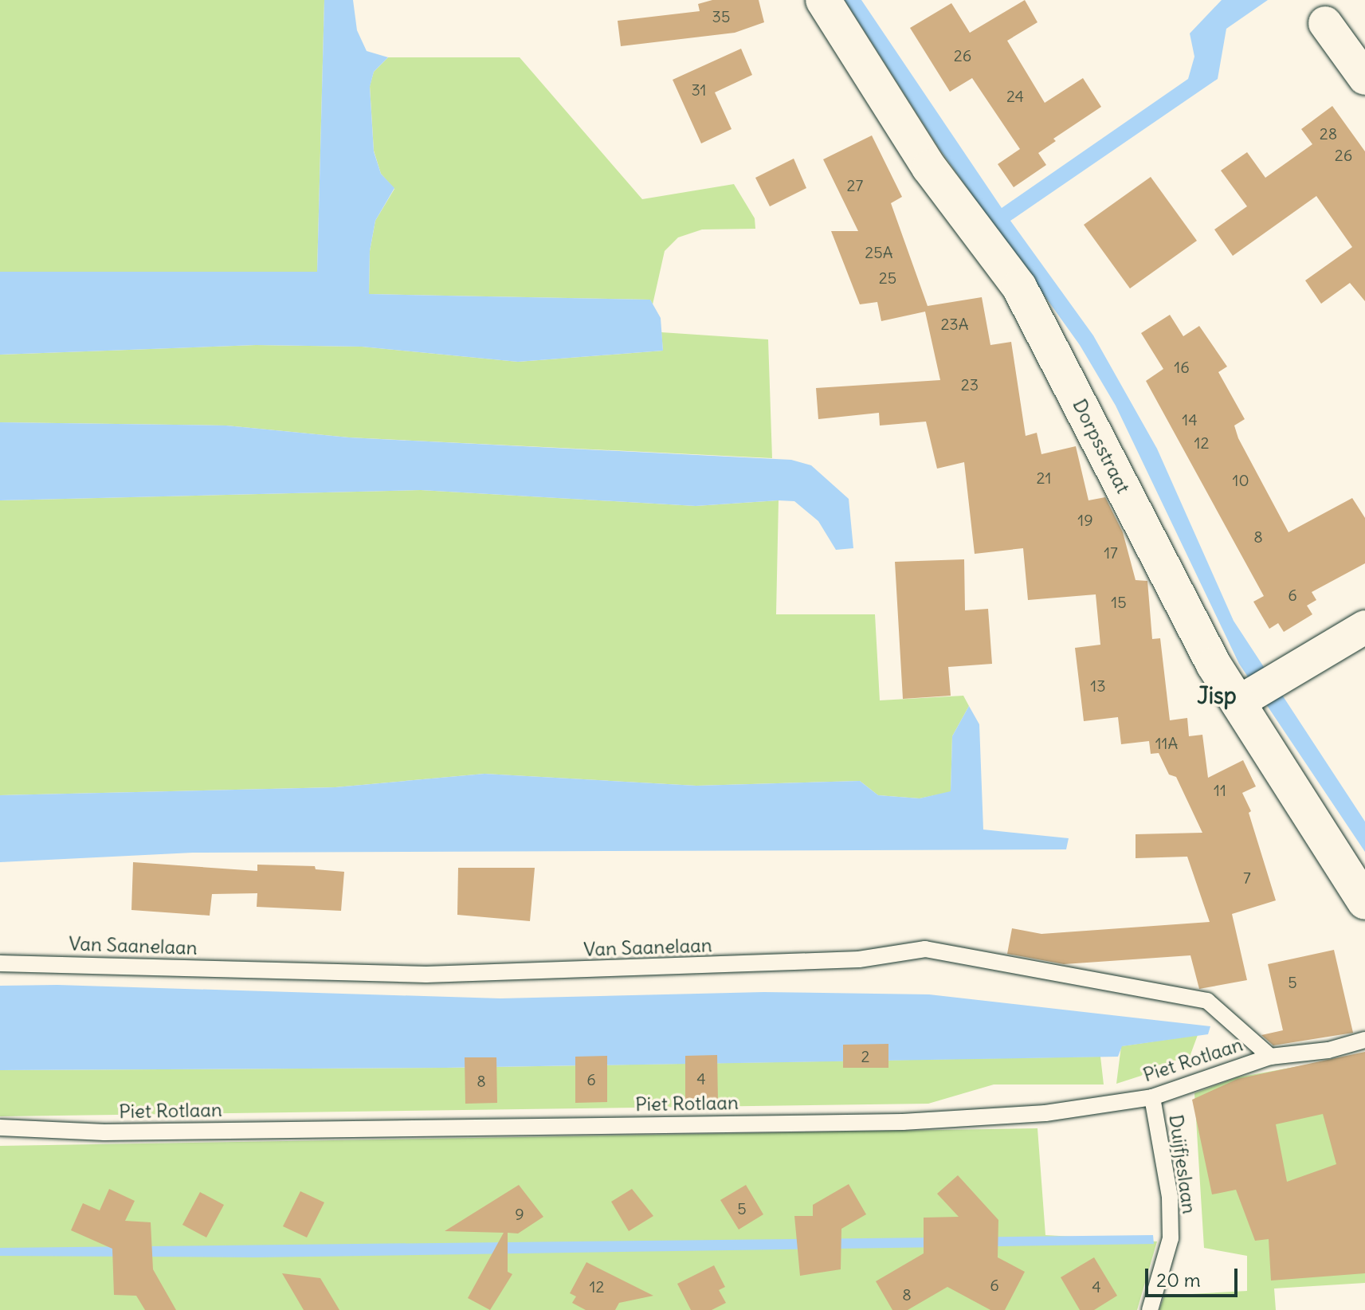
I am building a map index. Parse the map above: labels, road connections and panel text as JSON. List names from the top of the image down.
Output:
{
  "streets": {
    "street": ["Dorpsstraat"],
    "lane": ["Van Saanelaan", "Piet Rotlaan", "Duijfjeslaan"]
  },
  "crossings": [
    ["Van Saanelaan", "Piet Rotlaan"],
    ["Piet Rotlaan", "Duijfjeslaan"]
  ],
  "districts": ["Jisp"],
  "house_numbers": [
    "35",
    "26",
    "31",
    "24",
    "28",
    "26",
    "27",
    "25A",
    "25",
    "23A",
    "16",
    "23",
    "14",
    "12",
    "21",
    "10",
    "19",
    "8",
    "17",
    "6",
    "15",
    "13",
    "11A",
    "11",
    "7",
    "5",
    "2",
    "4",
    "6",
    "8",
    "5",
    "9",
    "6",
    "12",
    "4",
    "8"
  ],
  "scale_bar": "20 m"
}
